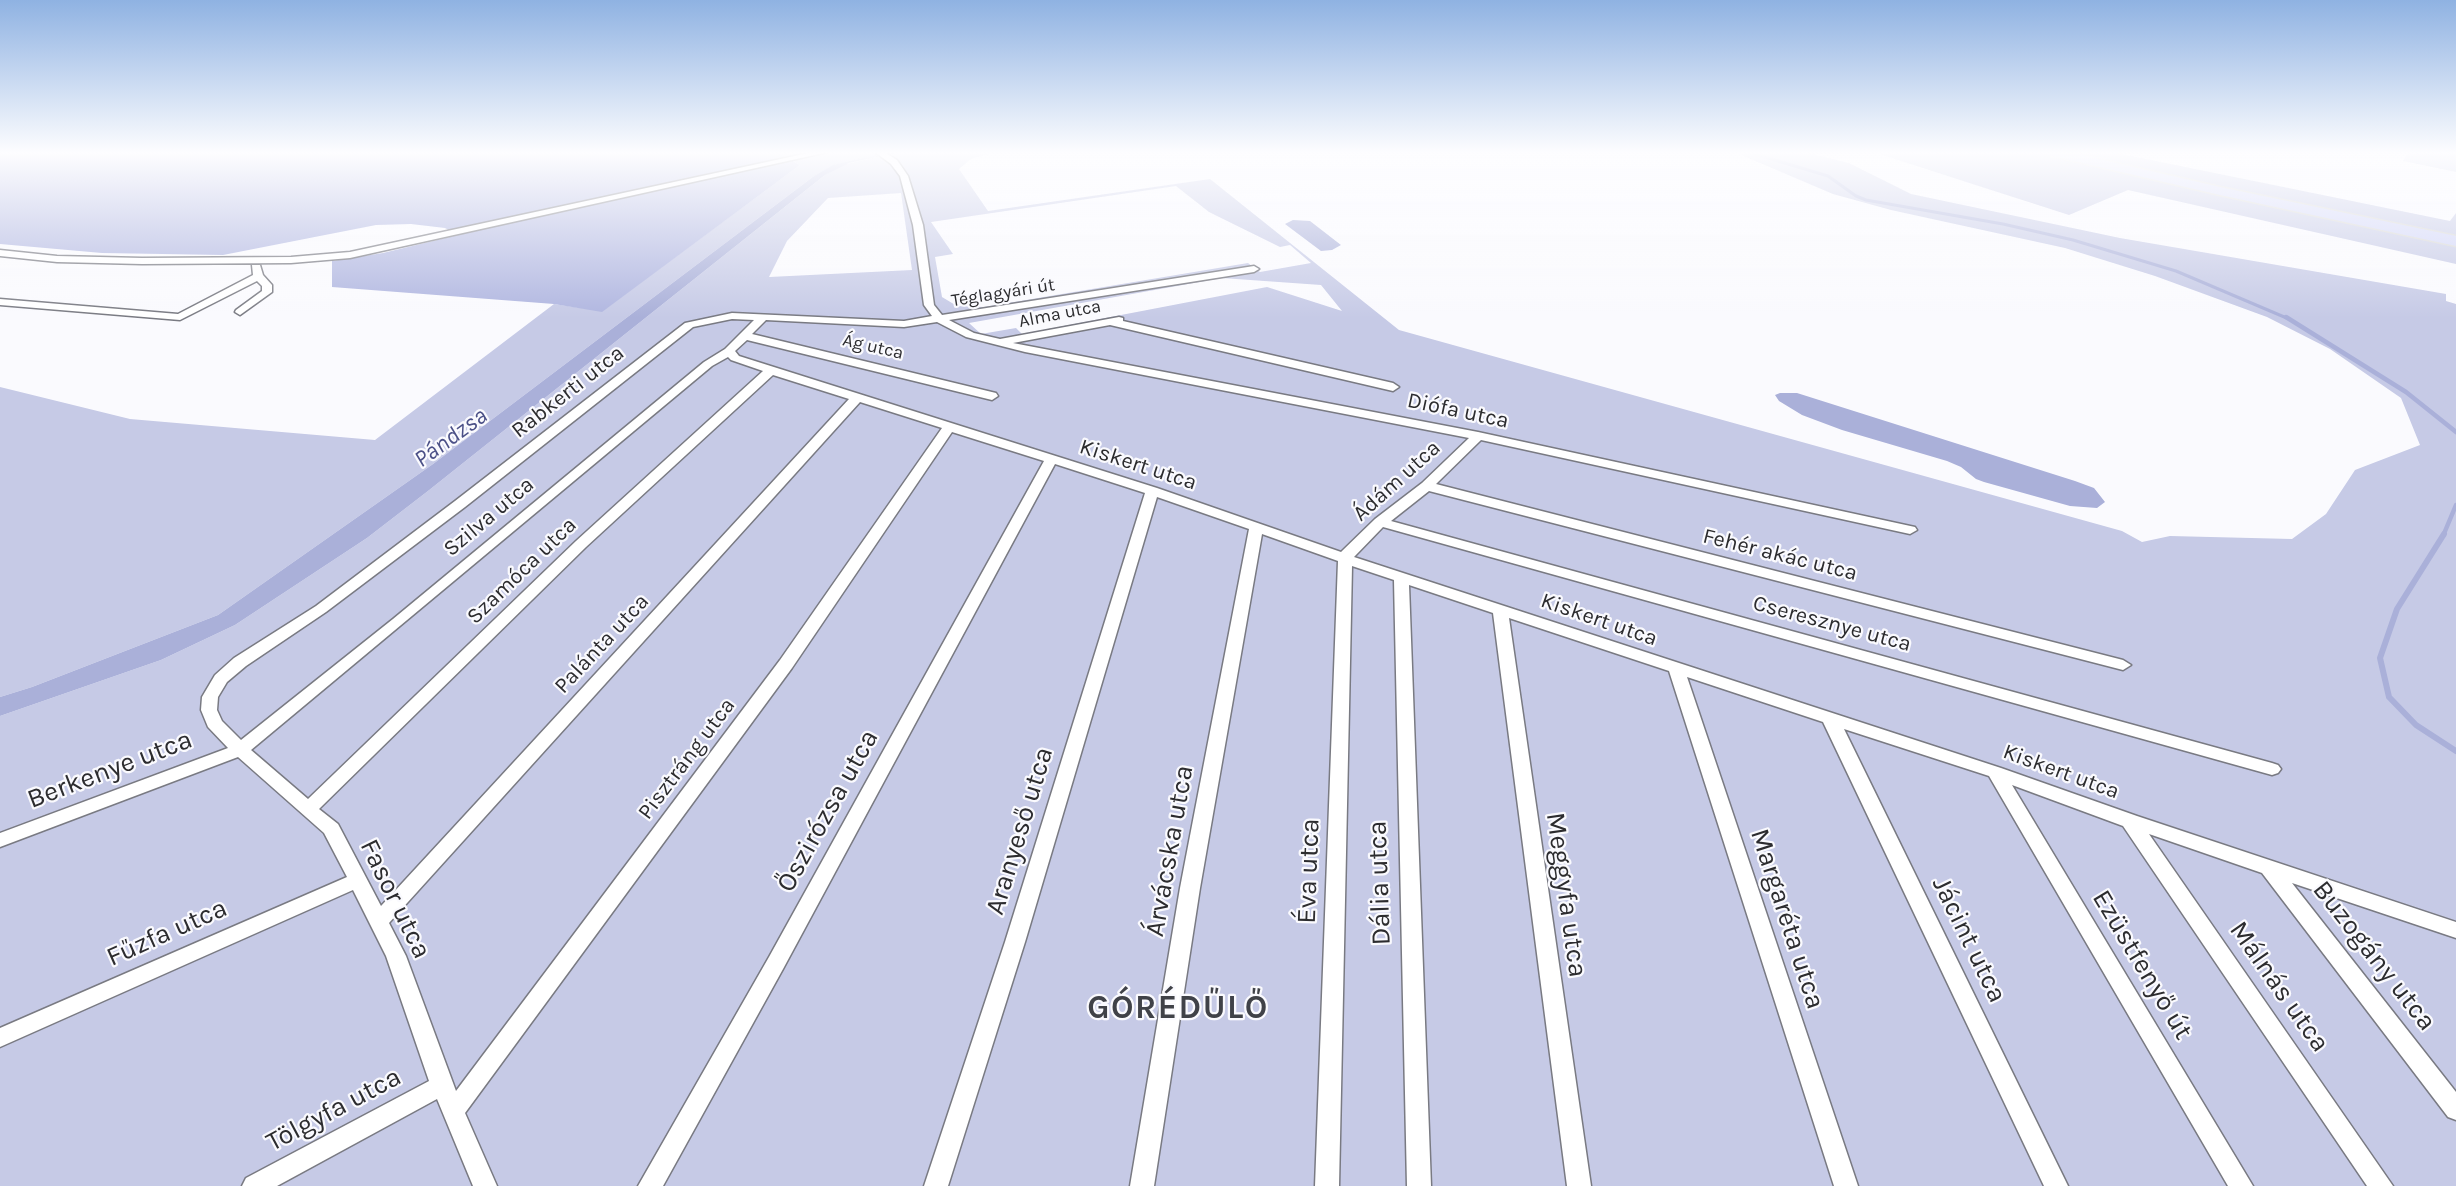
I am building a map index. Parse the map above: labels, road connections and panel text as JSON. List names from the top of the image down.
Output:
{
  "streets": {
    "street": [
      "Téglagyári út",
      "Alma utca",
      "Ág utca",
      "Rabkerti utca",
      "Diófa utca",
      "Kiskert utca",
      "Ádám utca",
      "Szilva utca",
      "Fehér akác utca",
      "Szamóca utca",
      "Cseresznye utca",
      "Palánta utca",
      "Pisztráng utca",
      "Berkenye utca",
      "Őszirózsa utca",
      "Aranyeső utca",
      "Árvácska utca",
      "Éva utca",
      "Dália utca",
      "Meggyfa utca",
      "Fasor utca",
      "Margaréta utca",
      "Fűzfa utca",
      "Jácint utca",
      "Buzogány utca",
      "Ezüstfenyő út",
      "Málnás utca",
      "Tölgyfa utca"
    ]
  },
  "crossings": [
    ["Téglagyári út", "Rabkerti utca"],
    ["Alma utca", "Diófa utca"],
    ["Ág utca", "Szilva utca"],
    ["Rabkerti utca", "Szilva utca"],
    ["Rabkerti utca", "Fasor utca"],
    ["Diófa utca", "Ádám utca"],
    ["Kiskert utca", "Ádám utca"],
    ["Kiskert utca", "Szilva utca"],
    ["Kiskert utca", "Szamóca utca"],
    ["Kiskert utca", "Palánta utca"],
    ["Kiskert utca", "Pisztráng utca"],
    ["Kiskert utca", "Őszirózsa utca"],
    ["Kiskert utca", "Aranyeső utca"],
    ["Kiskert utca", "Árvácska utca"],
    ["Kiskert utca", "Éva utca"],
    ["Kiskert utca", "Dália utca"],
    ["Kiskert utca", "Meggyfa utca"],
    ["Kiskert utca", "Margaréta utca"],
    ["Kiskert utca", "Jácint utca"],
    ["Kiskert utca", "Buzogány utca"],
    ["Kiskert utca", "Ezüstfenyő út"],
    ["Kiskert utca", "Málnás utca"],
    ["Ádám utca", "Fehér akác utca"],
    ["Ádám utca", "Cseresznye utca"],
    ["Ádám utca", "Éva utca"],
    ["Szilva utca", "Berkenye utca"],
    ["Szilva utca", "Fasor utca"],
    ["Szamóca utca", "Fasor utca"],
    ["Palánta utca", "Fasor utca"],
    ["Pisztráng utca", "Fasor utca"],
    ["Berkenye utca", "Fasor utca"],
    ["Fasor utca", "Fűzfa utca"],
    ["Fasor utca", "Tölgyfa utca"]
  ],
  "districts": ["GÓRÉDŰLŐ"],
  "water": ["Pándzsa"]
}
